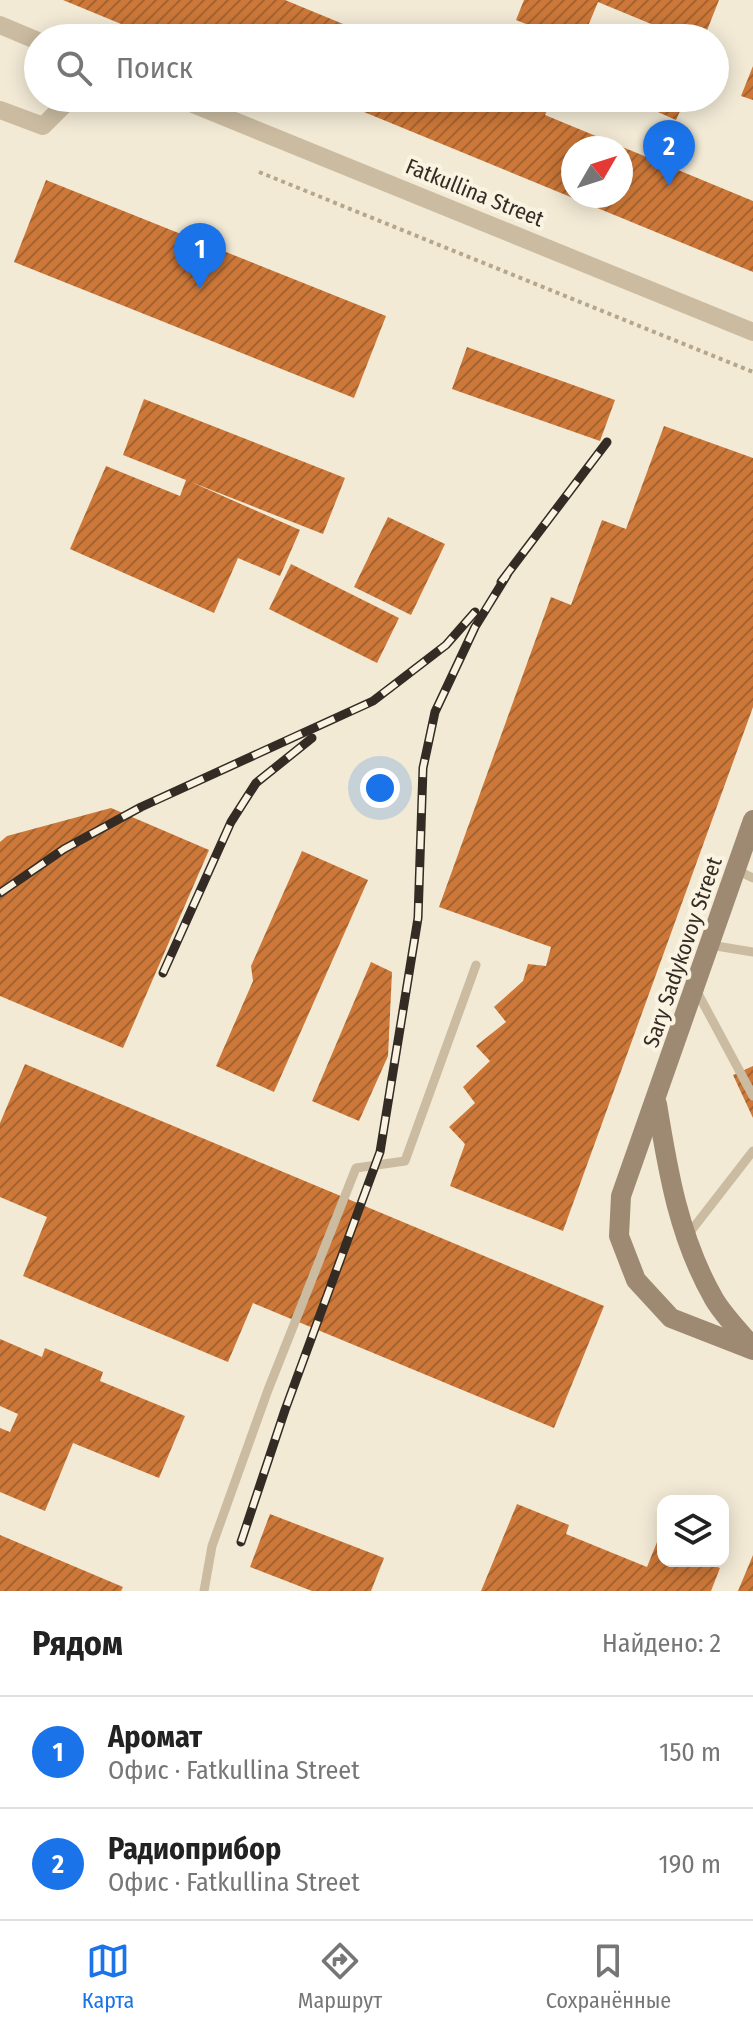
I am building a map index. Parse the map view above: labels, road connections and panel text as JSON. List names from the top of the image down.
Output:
{
  "streets": {
    "street": ["Fatkullina Street", "Sary Sadykovoy Street"]
  },
  "north": "top right",
  "page": {
    "search": "Поиск",
    "pins": ["2", "1"],
    "heading": ["Рядом", "Найдено: 2"],
    "list": [
      {
        "mark": "1",
        "name": "Аромат",
        "note": "Офис · Fatkullina Street",
        "value": "150 m"
      },
      {
        "mark": "2",
        "name": "Радиоприбор",
        "note": "Офис · Fatkullina Street",
        "value": "190 m"
      }
    ],
    "nav": ["Карта", "Маршрут", "Сохранённые"]
  }
}
